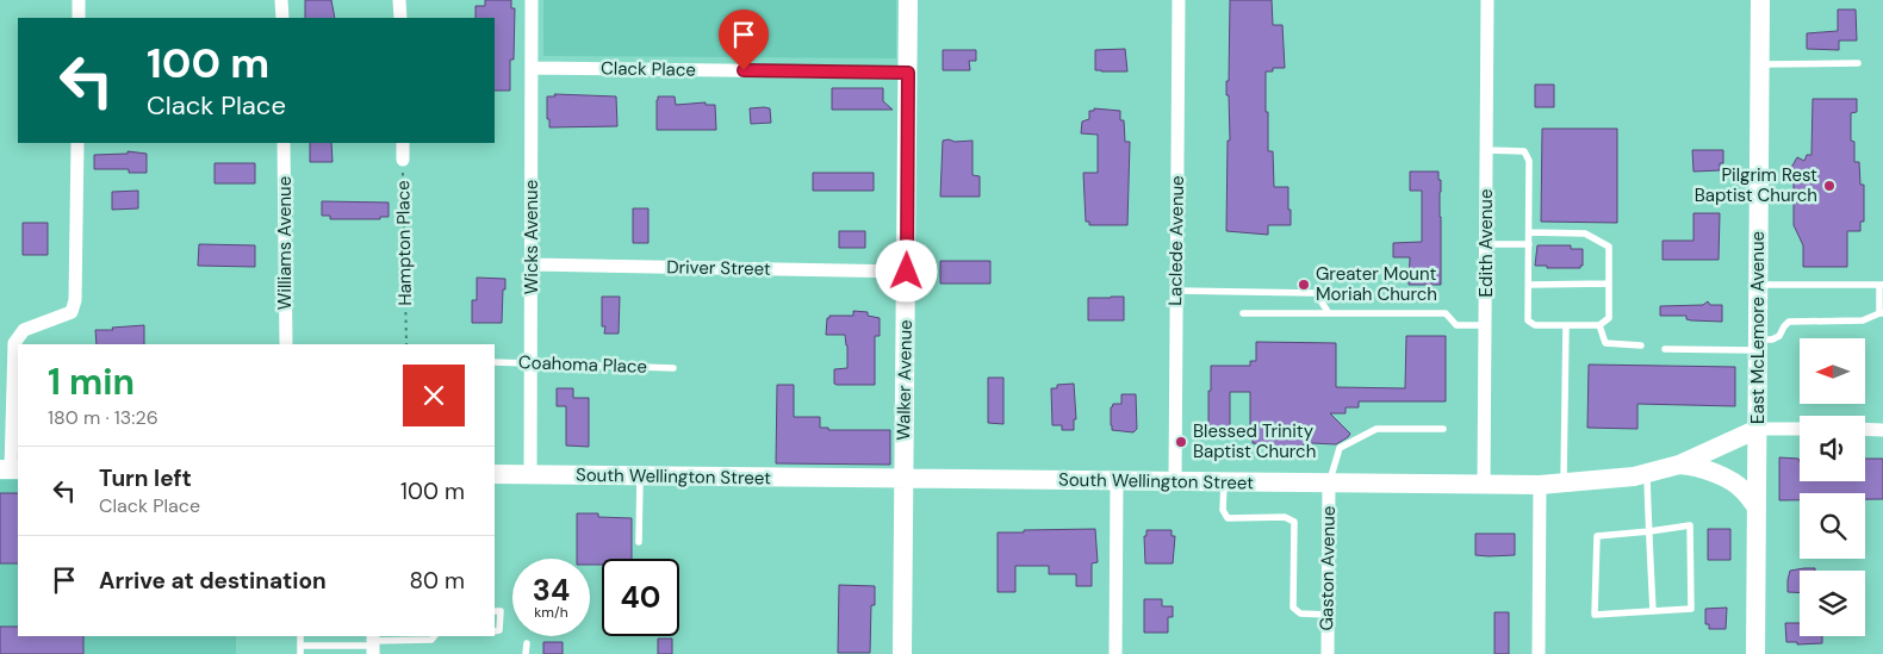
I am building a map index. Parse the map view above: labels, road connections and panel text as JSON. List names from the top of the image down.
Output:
{
  "streets": {
    "street": [
      "Clack Place",
      "Wicks Avenue",
      "Laclede Avenue",
      "Williams Avenue",
      "Hampton Place",
      "Edith Avenue",
      "Driver Street",
      "East McLemore Avenue",
      "Walker Avenue",
      "South Wellington Street",
      "Gaston Avenue"
    ],
    "lane": ["Coahoma Place"]
  },
  "crossings": [
    ["Clack Place", "Wicks Avenue"],
    ["Clack Place", "Walker Avenue"],
    ["Wicks Avenue", "Driver Street"],
    ["Wicks Avenue", "Coahoma Place"],
    ["Wicks Avenue", "South Wellington Street"],
    ["Laclede Avenue", "South Wellington Street"],
    ["Edith Avenue", "South Wellington Street"],
    ["Driver Street", "Walker Avenue"],
    ["East McLemore Avenue", "South Wellington Street"],
    ["Walker Avenue", "South Wellington Street"],
    ["South Wellington Street", "Gaston Avenue"]
  ],
  "places": ["Pilgrim Rest Baptist Church", "Greater Mount Moriah Church", "Blessed Trinity Baptist Church"],
  "north": "left",
  "page": {
    "turn": ["100 m", "Clack Place"],
    "heading": ["1 min", "180 m · 13:26"],
    "list": [
      {
        "name": "Turn left",
        "note": "Clack Place",
        "value": "100 m"
      },
      {
        "name": "Arrive at destination",
        "value": "80 m"
      }
    ],
    "speed": "34 km/h",
    "limit": "40"
  }
}
